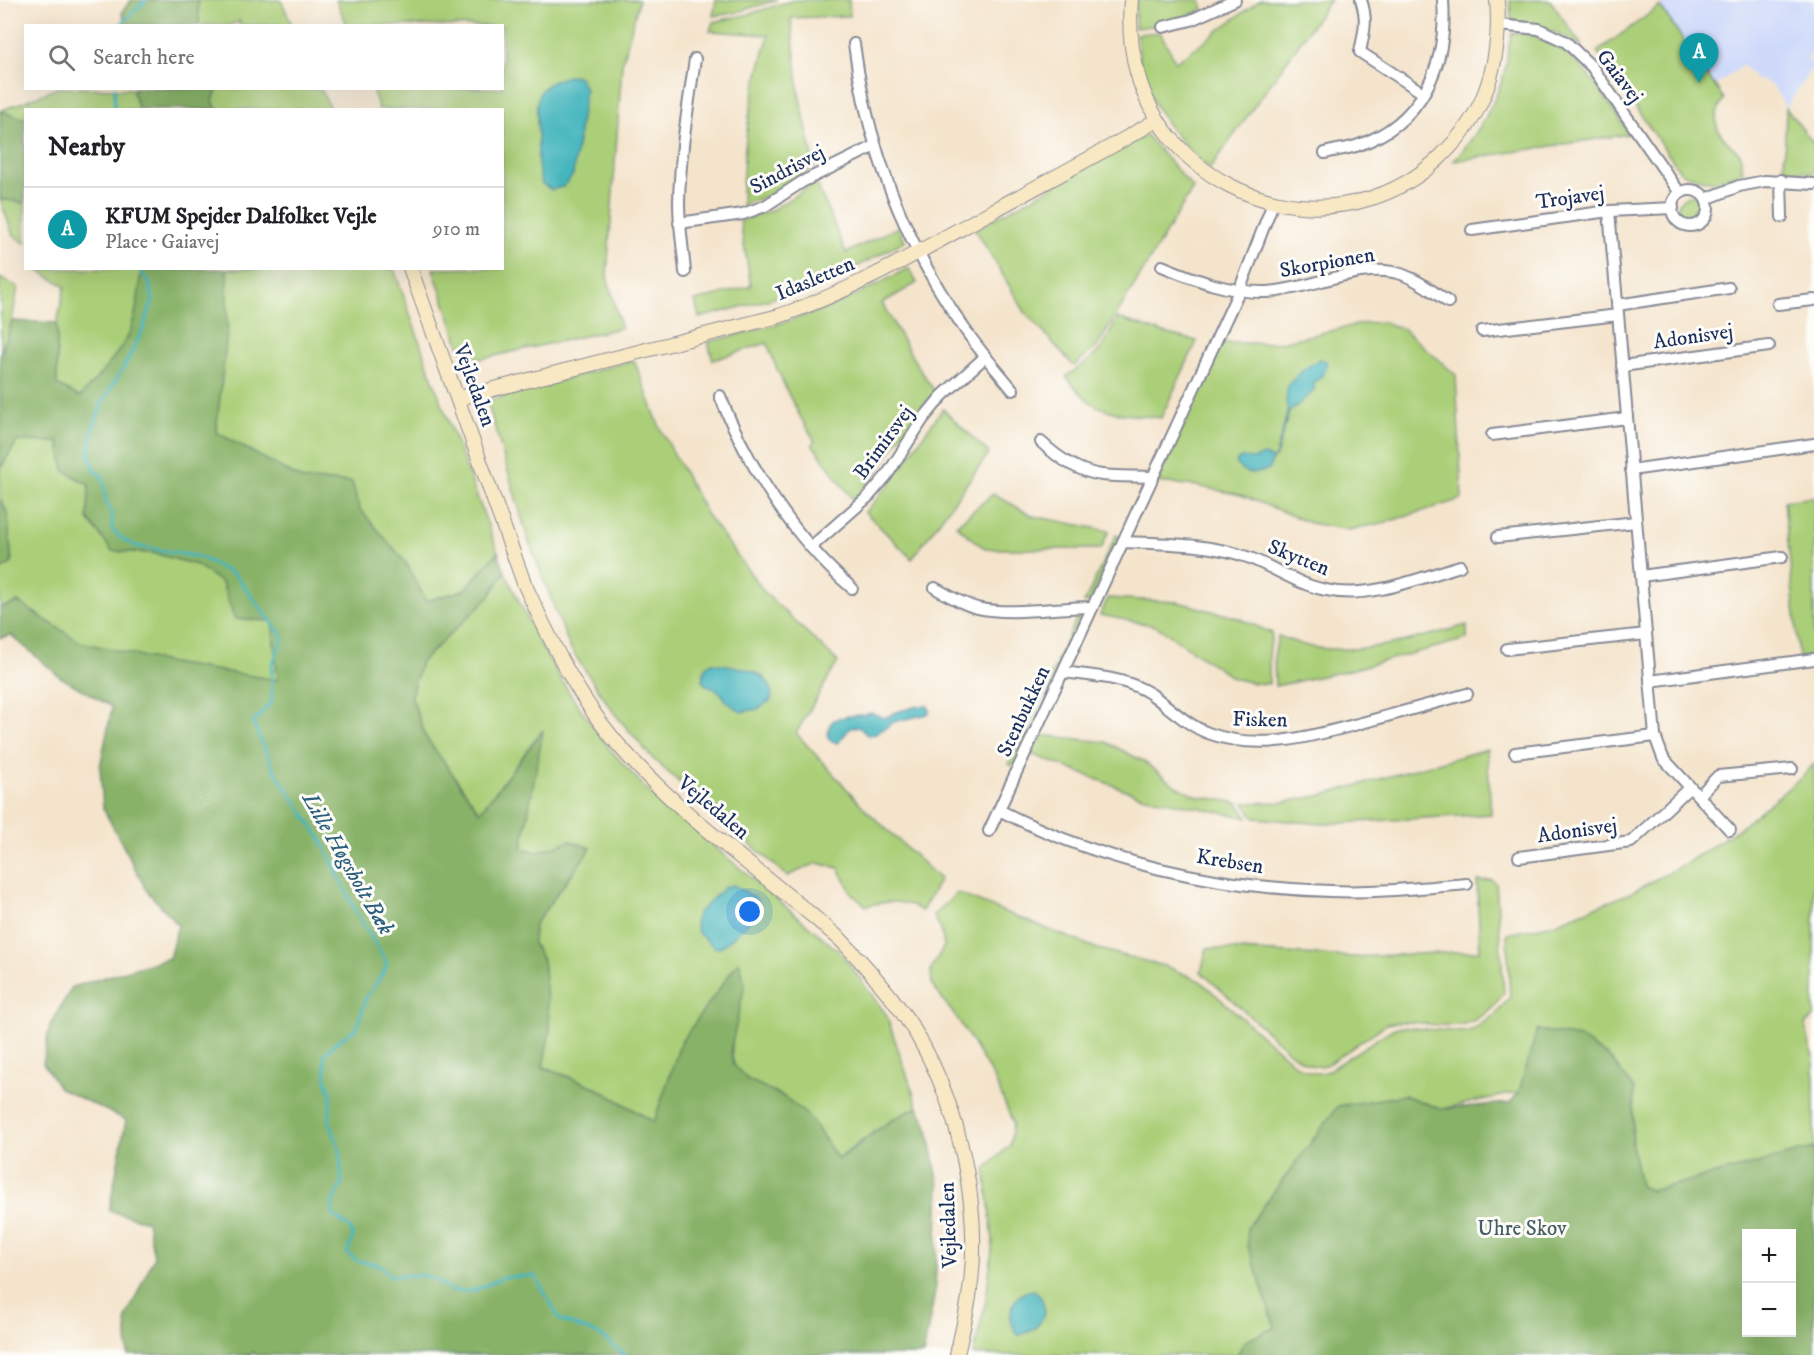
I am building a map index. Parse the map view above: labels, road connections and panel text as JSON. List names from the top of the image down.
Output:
{
  "streets": {
    "street": [
      "Gaiavej",
      "Sindrisvej",
      "Trojavej",
      "Skorpionen",
      "Idasletten",
      "Adonisvej",
      "Vejledalen",
      "Brimirsvej",
      "Skytten",
      "Stenbukken",
      "Fisken",
      "Krebsen"
    ]
  },
  "crossings": [
    ["Gaiavej", "Trojavej"],
    ["Skorpionen", "Stenbukken"],
    ["Idasletten", "Vejledalen"],
    ["Skytten", "Stenbukken"],
    ["Stenbukken", "Fisken"],
    ["Stenbukken", "Krebsen"]
  ],
  "water": ["Lille Høgsholt Bæk"],
  "parks": ["Uhre Skov"],
  "page": {
    "search": "Search here",
    "pins": "A",
    "heading": "Nearby",
    "list": [
      {
        "mark": "A",
        "name": "KFUM Spejder Dalfolket Vejle",
        "note": "Place · Gaiavej",
        "value": "910 m"
      }
    ],
    "map_buttons": ["+", "−"]
  }
}
